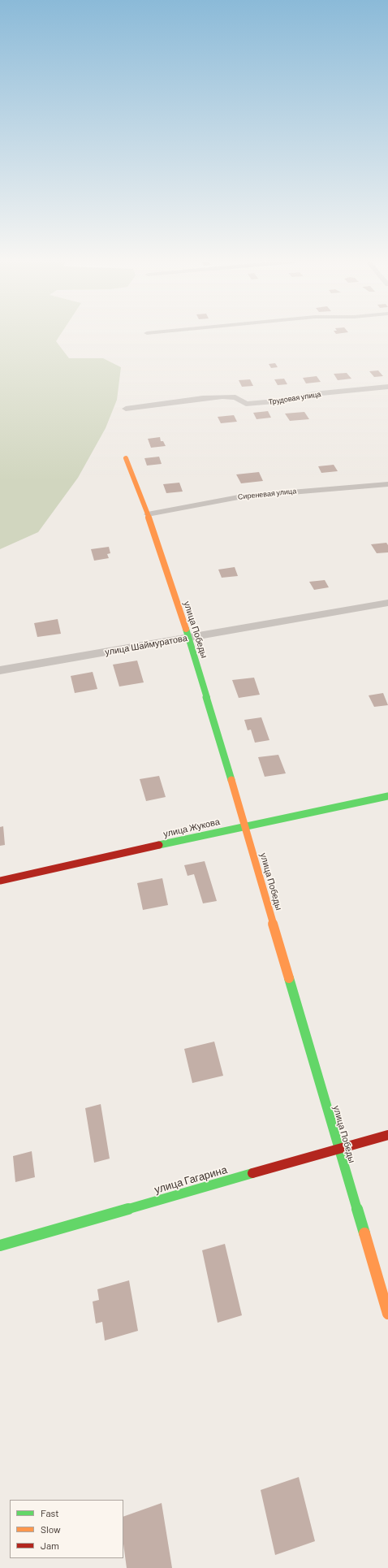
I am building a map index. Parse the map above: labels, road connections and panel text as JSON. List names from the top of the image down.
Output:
{
  "streets": {
    "street": [
      "Трудовая улица",
      "Сиреневая улица",
      "улица Победы",
      "улица Шаймуратова",
      "улица Жукова",
      "улица Гагарина"
    ]
  },
  "crossings": [
    ["Сиреневая улица", "улица Победы"],
    ["улица Победы", "улица Шаймуратова"],
    ["улица Победы", "улица Жукова"],
    ["улица Победы", "улица Гагарина"]
  ],
  "legend": ["Fast", "Slow", "Jam"]
}
